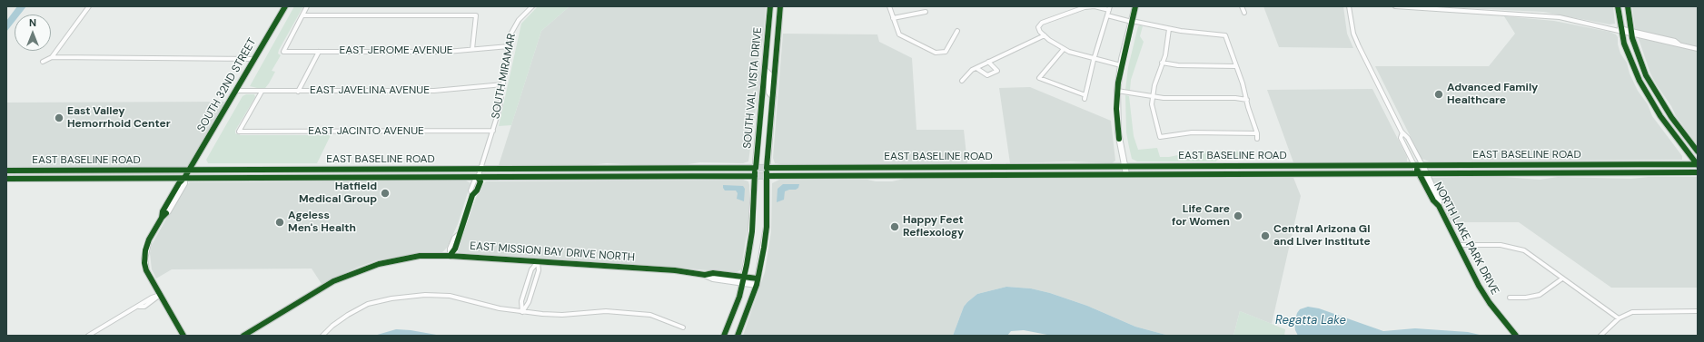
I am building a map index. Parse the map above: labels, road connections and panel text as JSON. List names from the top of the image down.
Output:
{
  "streets": {
    "main road": ["EAST BASELINE ROAD"],
    "street": [
      "EAST JEROME AVENUE",
      "SOUTH MIRAMAR",
      "SOUTH 32ND STREET",
      "SOUTH VAL VISTA DRIVE",
      "EAST JAVELINA AVENUE",
      "EAST JACINTO AVENUE",
      "NORTH LAKE PARK DRIVE",
      "EAST MISSION BAY DRIVE NORTH"
    ]
  },
  "crossings": [
    ["EAST JEROME AVENUE", "SOUTH MIRAMAR"],
    ["SOUTH MIRAMAR", "EAST JAVELINA AVENUE"],
    ["SOUTH MIRAMAR", "EAST JACINTO AVENUE"],
    ["SOUTH MIRAMAR", "EAST BASELINE ROAD"],
    ["SOUTH MIRAMAR", "EAST MISSION BAY DRIVE NORTH"],
    ["SOUTH 32ND STREET", "EAST JAVELINA AVENUE"],
    ["SOUTH 32ND STREET", "EAST BASELINE ROAD"],
    ["SOUTH VAL VISTA DRIVE", "EAST BASELINE ROAD"],
    ["SOUTH VAL VISTA DRIVE", "EAST MISSION BAY DRIVE NORTH"],
    ["EAST JAVELINA AVENUE", "EAST JACINTO AVENUE"],
    ["EAST BASELINE ROAD", "NORTH LAKE PARK DRIVE"]
  ],
  "water": ["Regatta Lake"],
  "places": [
    "Advanced Family Healthcare",
    "East Valley Hemorrhoid Center",
    "Hatfield Medical Group",
    "Life Care for Women",
    "Ageless Men's Health",
    "Happy Feet Reflexology",
    "Central Arizona GI and Liver Institute"
  ],
  "north": "top"
}
